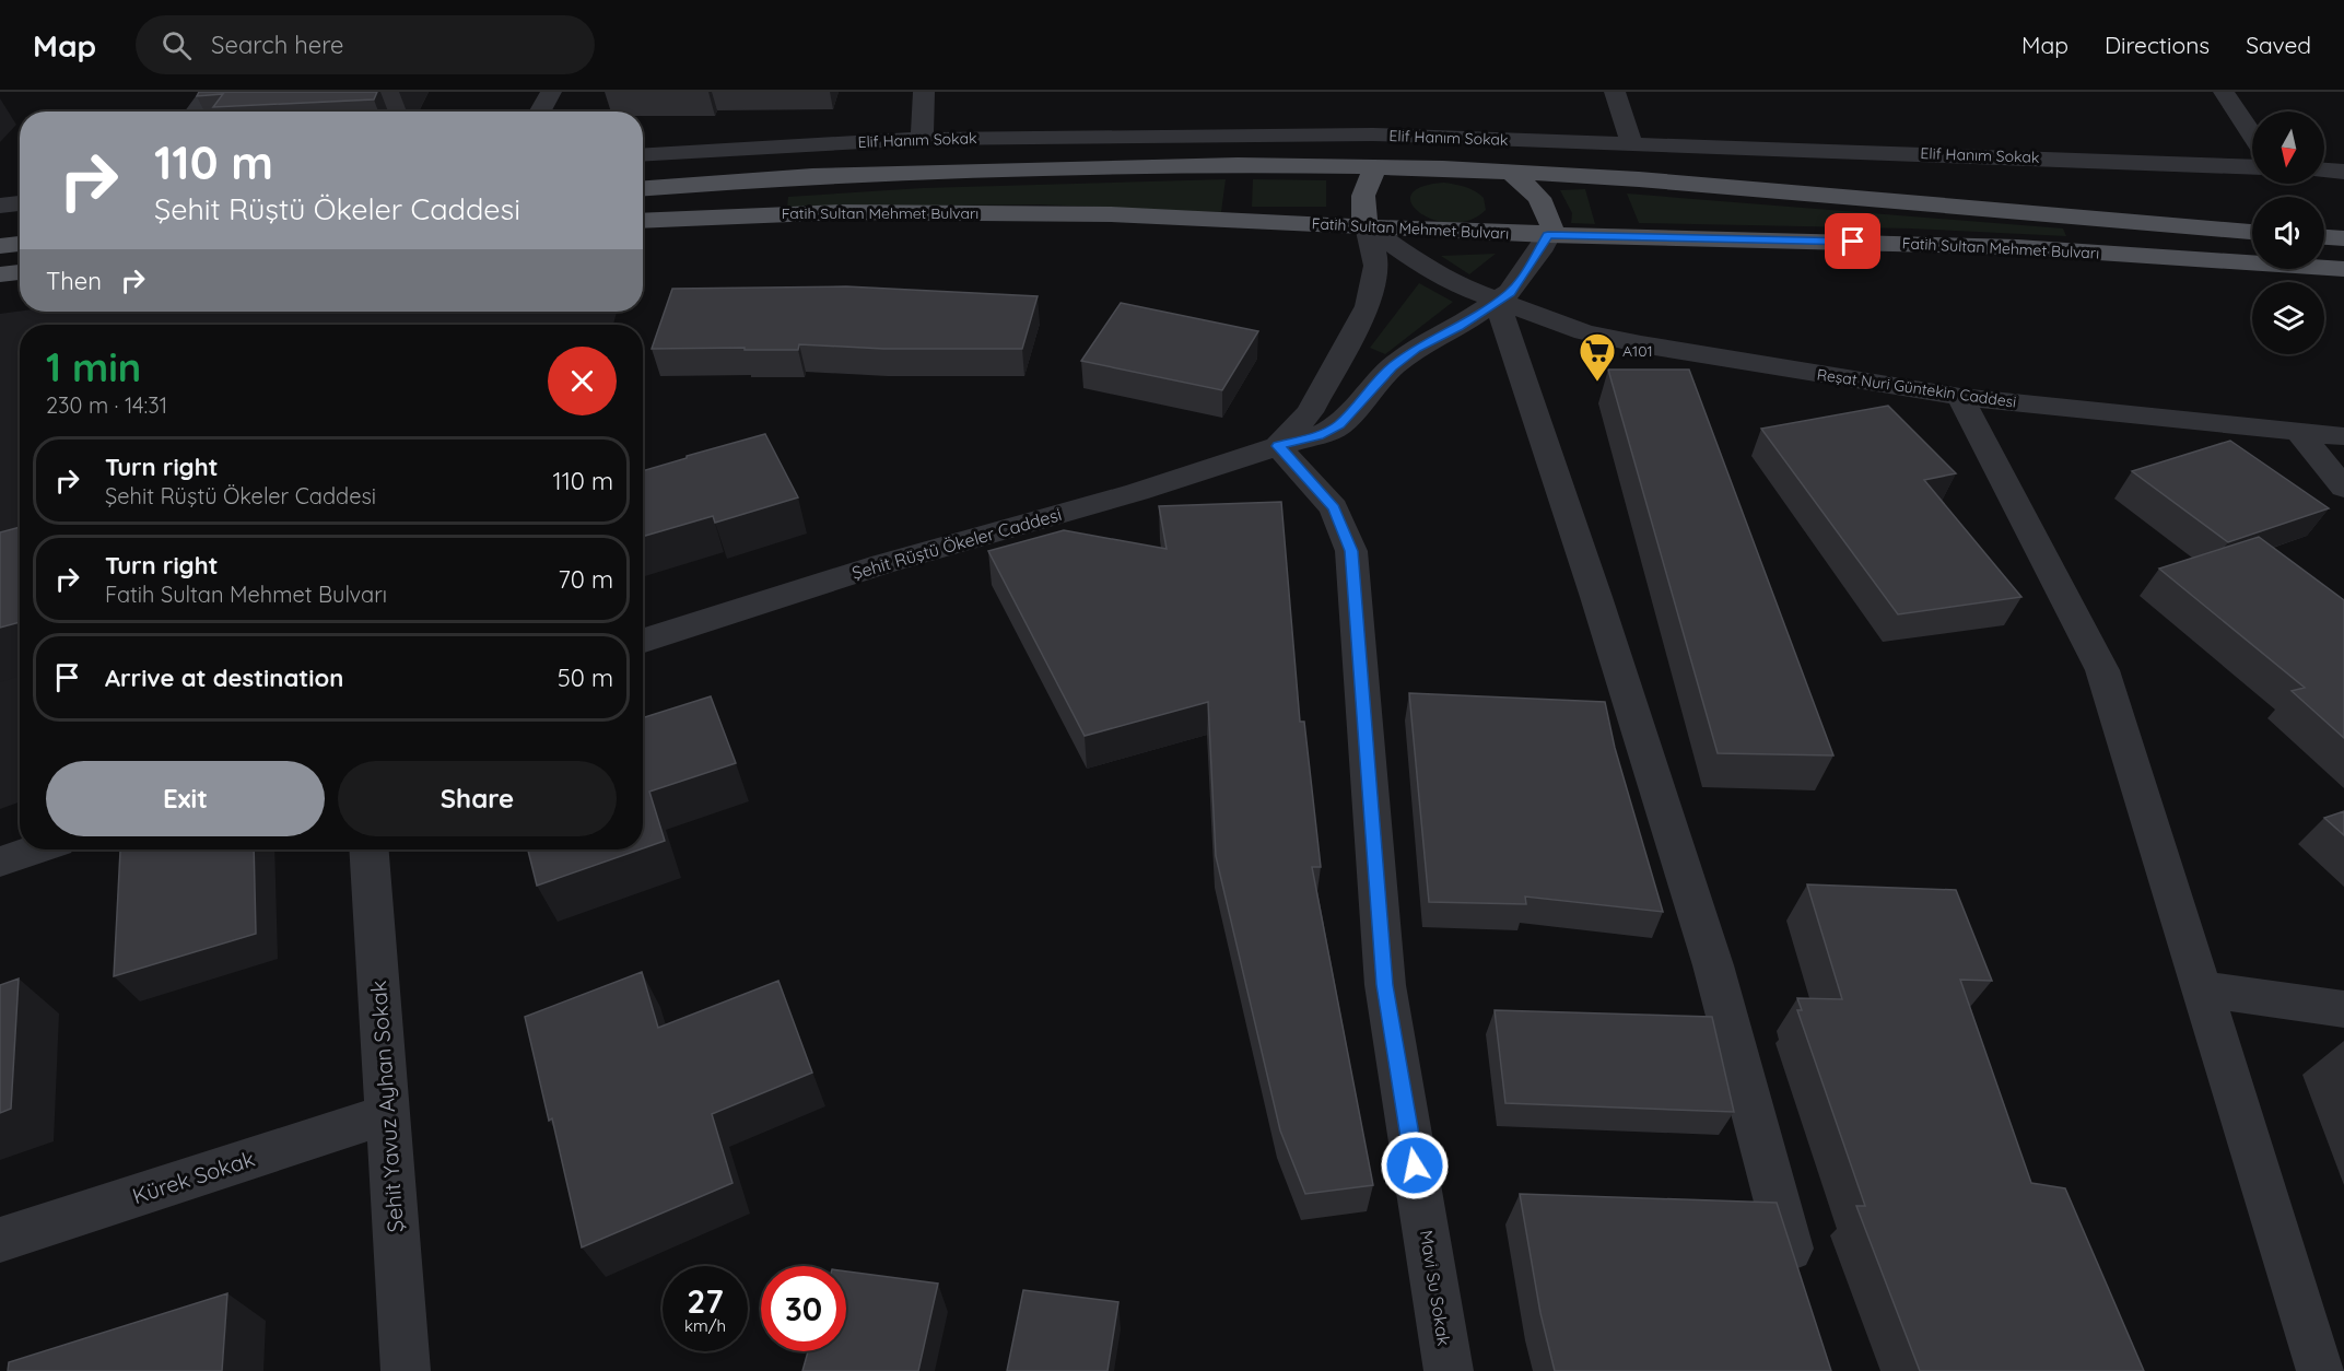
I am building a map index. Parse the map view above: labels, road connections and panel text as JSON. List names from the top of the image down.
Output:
{
  "streets": {
    "main road": ["Fatih Sultan Mehmet Bulvarı"],
    "street": [
      "Elif Hanım Sokak",
      "Reşat Nuri Güntekin Caddesi",
      "Şehit Rüştü Ökeler Caddesi",
      "Şehit Yavuz Ayhan Sokak",
      "Kürek Sokak",
      "Mavi Su Sokak"
    ]
  },
  "crossings": [
    ["Fatih Sultan Mehmet Bulvarı", "Reşat Nuri Güntekin Caddesi"],
    ["Fatih Sultan Mehmet Bulvarı", "Şehit Rüştü Ökeler Caddesi"],
    ["Reşat Nuri Güntekin Caddesi", "Şehit Rüştü Ökeler Caddesi"],
    ["Şehit Rüştü Ökeler Caddesi", "Mavi Su Sokak"],
    ["Şehit Yavuz Ayhan Sokak", "Kürek Sokak"]
  ],
  "places": {
    "supermarket": ["A101"]
  },
  "north": "bottom",
  "page": {
    "header": "Map",
    "search": "Search here",
    "nav": ["Map", "Directions", "Saved"],
    "turn": ["110 m", "Şehit Rüştü Ökeler Caddesi"],
    "then": "Then",
    "heading": ["1 min", "230 m · 14:31"],
    "list": [
      {
        "name": "Turn right",
        "note": "Şehit Rüştü Ökeler Caddesi",
        "value": "110 m"
      },
      {
        "name": "Turn right",
        "note": "Fatih Sultan Mehmet Bulvarı",
        "value": "70 m"
      },
      {
        "name": "Arrive at destination",
        "value": "50 m"
      }
    ],
    "buttons": ["Exit", "Share"],
    "speed": "27 km/h",
    "limit": "30"
  }
}
